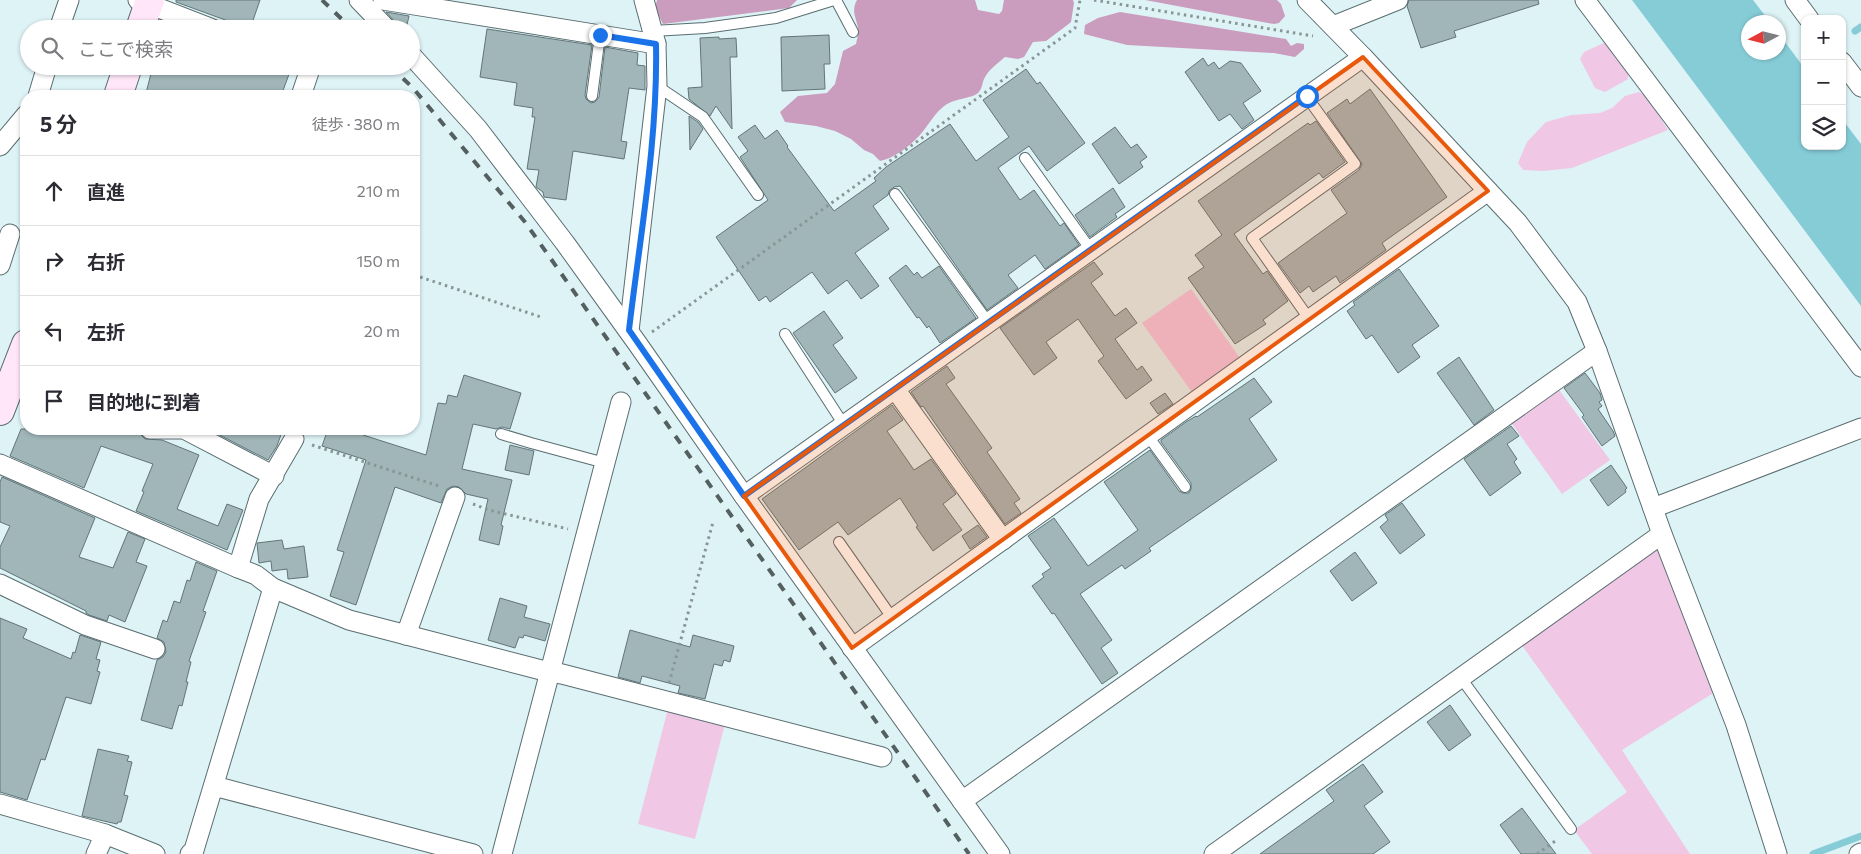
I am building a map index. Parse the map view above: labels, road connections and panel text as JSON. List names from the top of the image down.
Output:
{
  "north": "left",
  "page": {
    "map_buttons": ["+", "−"],
    "search": "ここで検索",
    "heading": ["5 分", "徒歩 · 380 m"],
    "list": [
      ["直進", "210 m"],
      ["右折", "150 m"],
      ["左折", "20 m"],
      "目的地に到着"
    ]
  }
}
